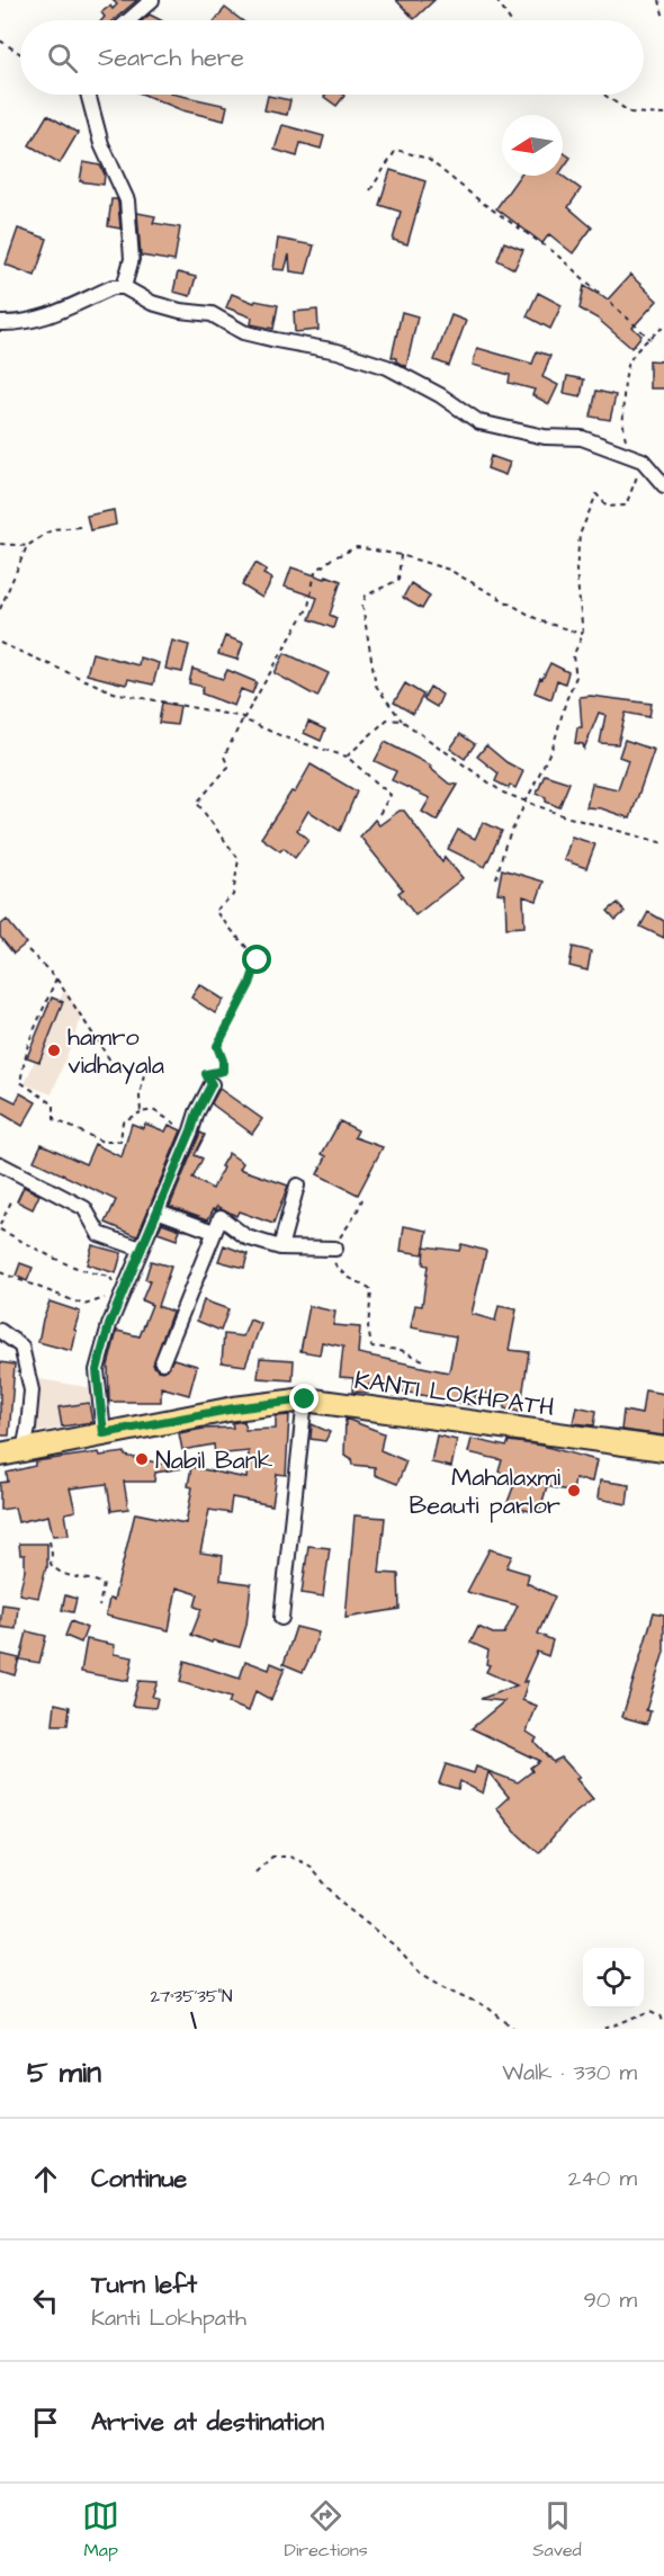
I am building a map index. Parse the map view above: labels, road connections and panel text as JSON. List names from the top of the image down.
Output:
{
  "streets": {
    "main road": ["KANTI LOKHPATH"]
  },
  "places": ["hamro vidhayala", "Nabil Bank", "Mahalaxmi Beauti parlor"],
  "north": "left",
  "page": {
    "search": "Search here",
    "heading": ["5 min", "Walk · 330 m"],
    "list": [
      ["Continue", "240 m"],
      ["Turn left", "Kanti Lokhpath", "90 m"],
      "Arrive at destination"
    ],
    "nav": ["Map", "Directions", "Saved"]
  },
  "coordinates": ["27°35'35\"N"]
}
